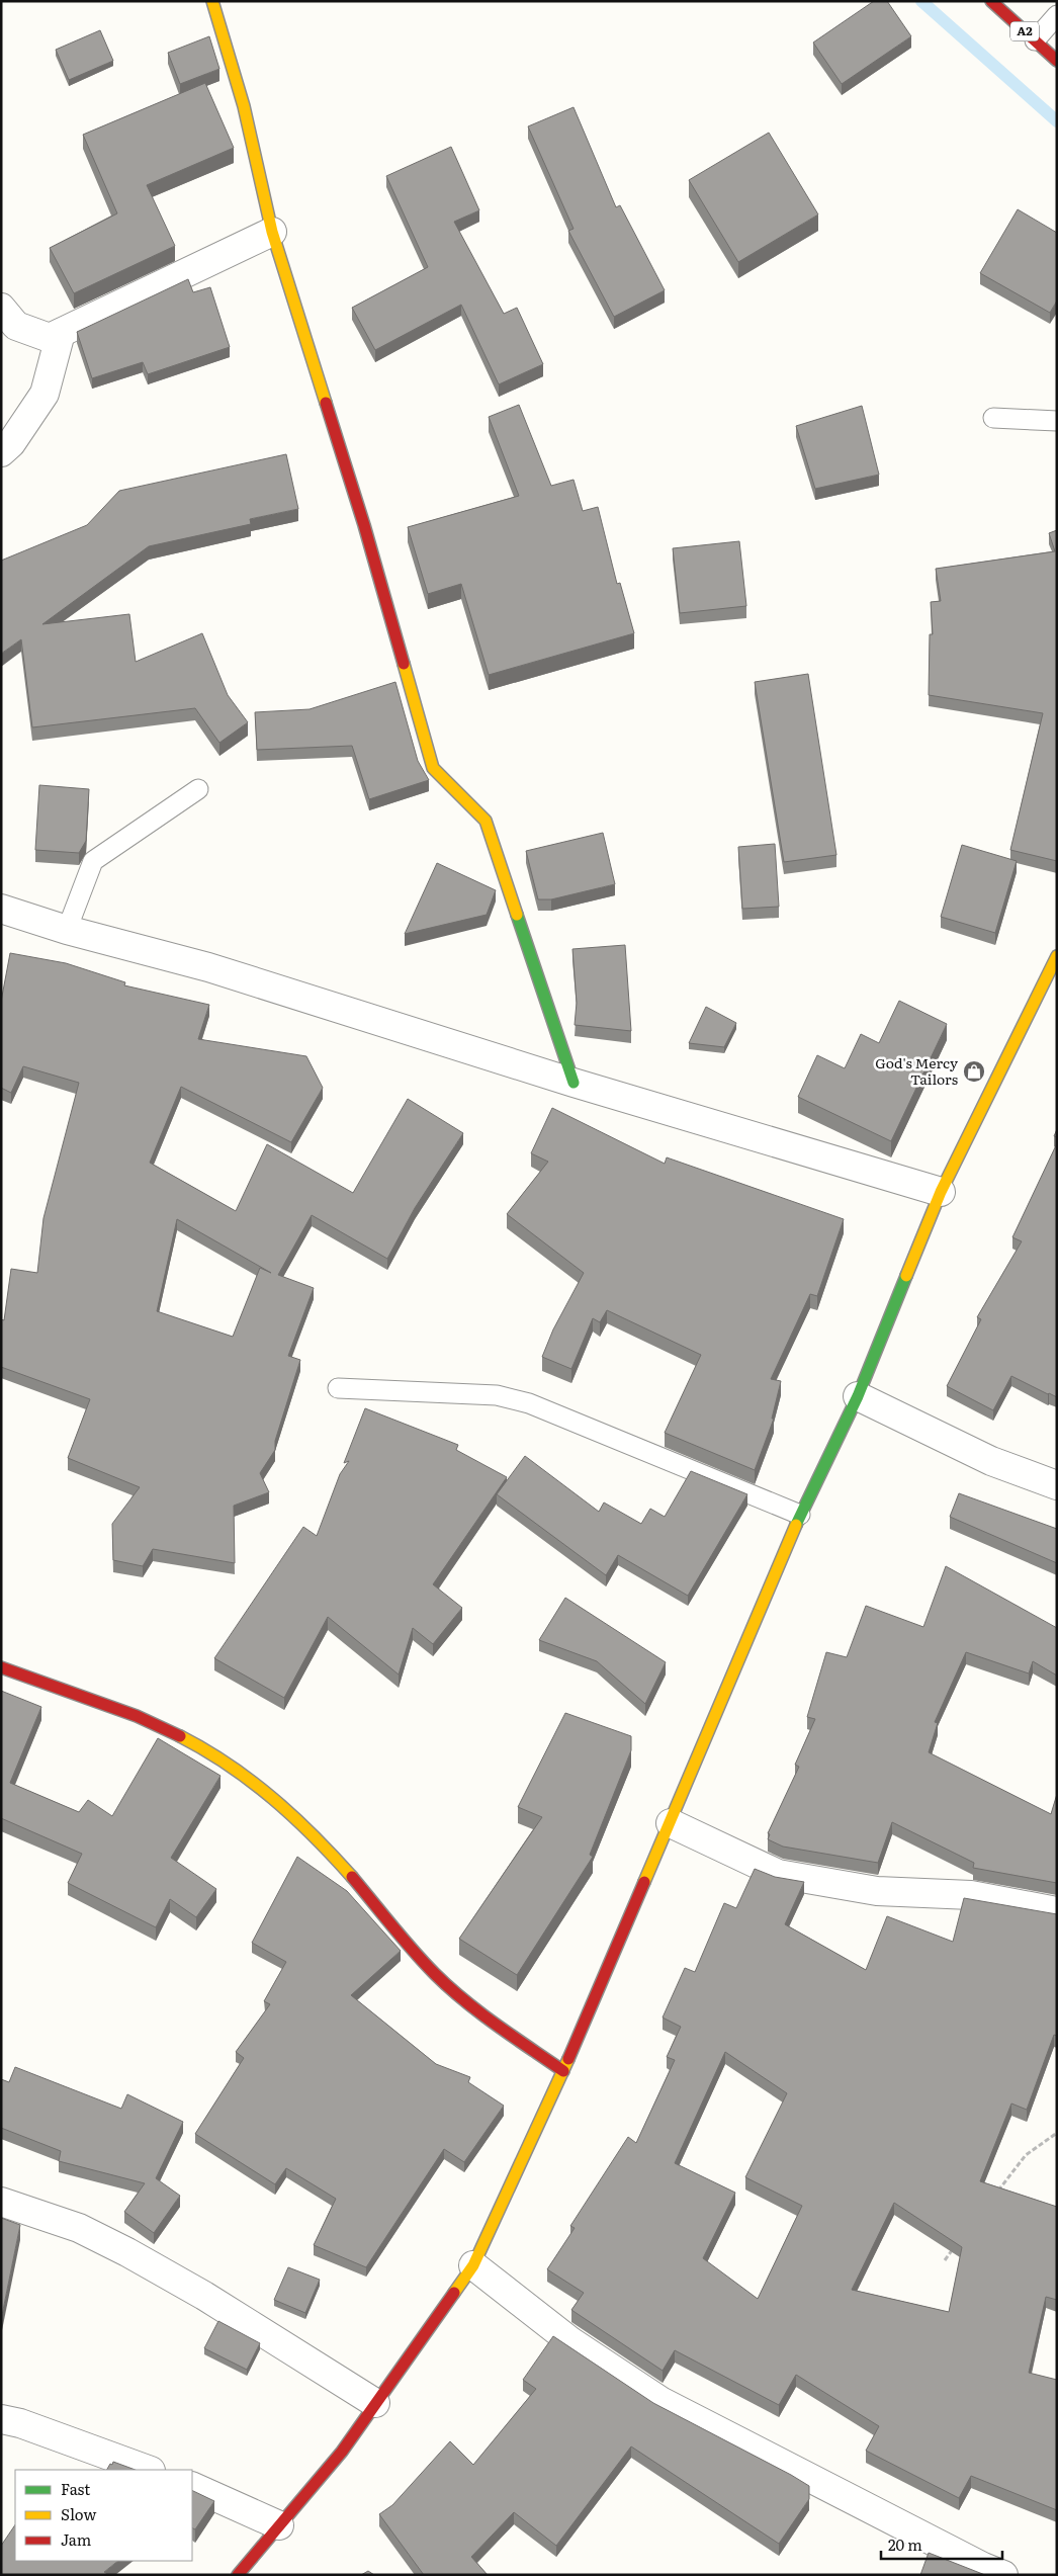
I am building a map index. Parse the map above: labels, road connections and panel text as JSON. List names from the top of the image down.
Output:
{
  "streets": {
    "street": ["A2"]
  },
  "places": {
    "shop": ["God's Mercy Tailors"]
  },
  "legend": ["Fast", "Slow", "Jam"],
  "scale_bar": "20 m"
}
